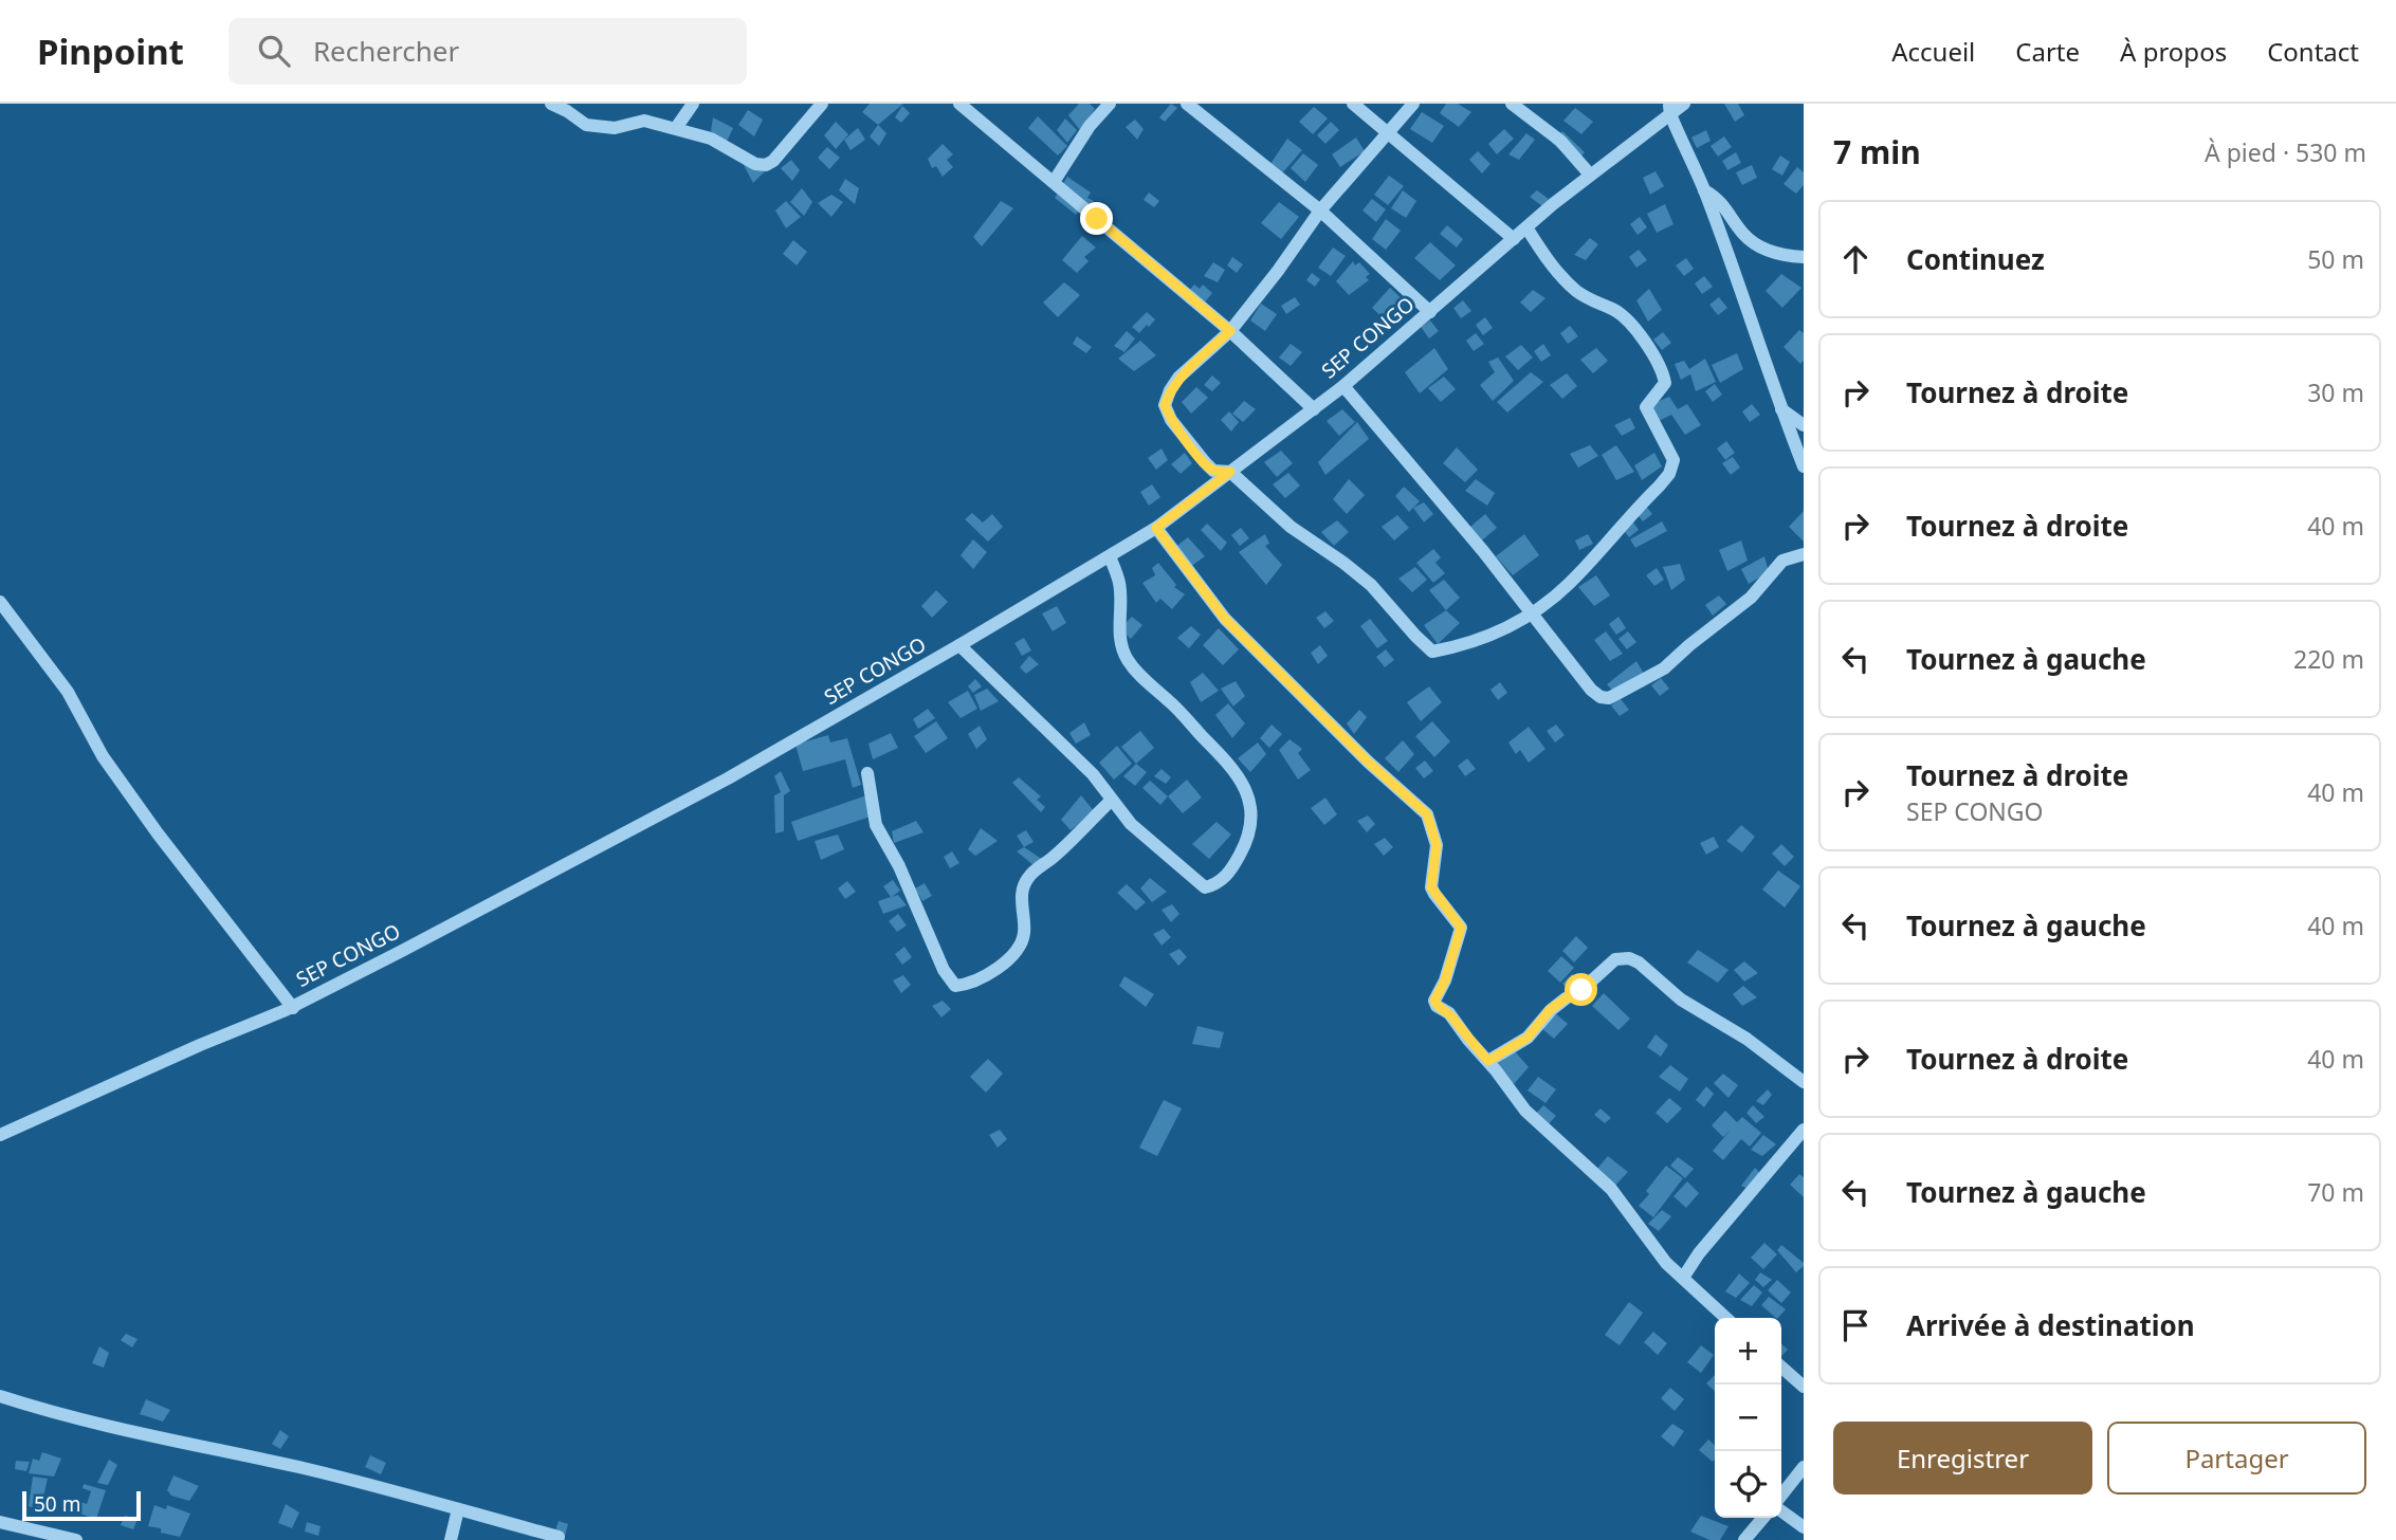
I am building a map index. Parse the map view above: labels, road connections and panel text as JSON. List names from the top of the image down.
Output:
{
  "streets": {
    "street": ["SEP CONGO"]
  },
  "scale_bar": "50 m",
  "page": {
    "header": "Pinpoint",
    "search": "Rechercher",
    "nav": [
      "Accueil",
      "Carte",
      "À propos",
      "Contact"
    ],
    "heading": ["7 min", "À pied · 530 m"],
    "list": [
      ["Continuez", "50 m"],
      ["Tournez à droite", "30 m"],
      ["Tournez à droite", "40 m"],
      ["Tournez à gauche", "220 m"],
      ["Tournez à droite", "SEP CONGO", "40 m"],
      ["Tournez à gauche", "40 m"],
      ["Tournez à droite", "40 m"],
      ["Tournez à gauche", "70 m"],
      "Arrivée à destination"
    ],
    "map_buttons": ["+", "−"],
    "buttons": ["Enregistrer", "Partager"],
    "scale": "50 m"
  }
}
